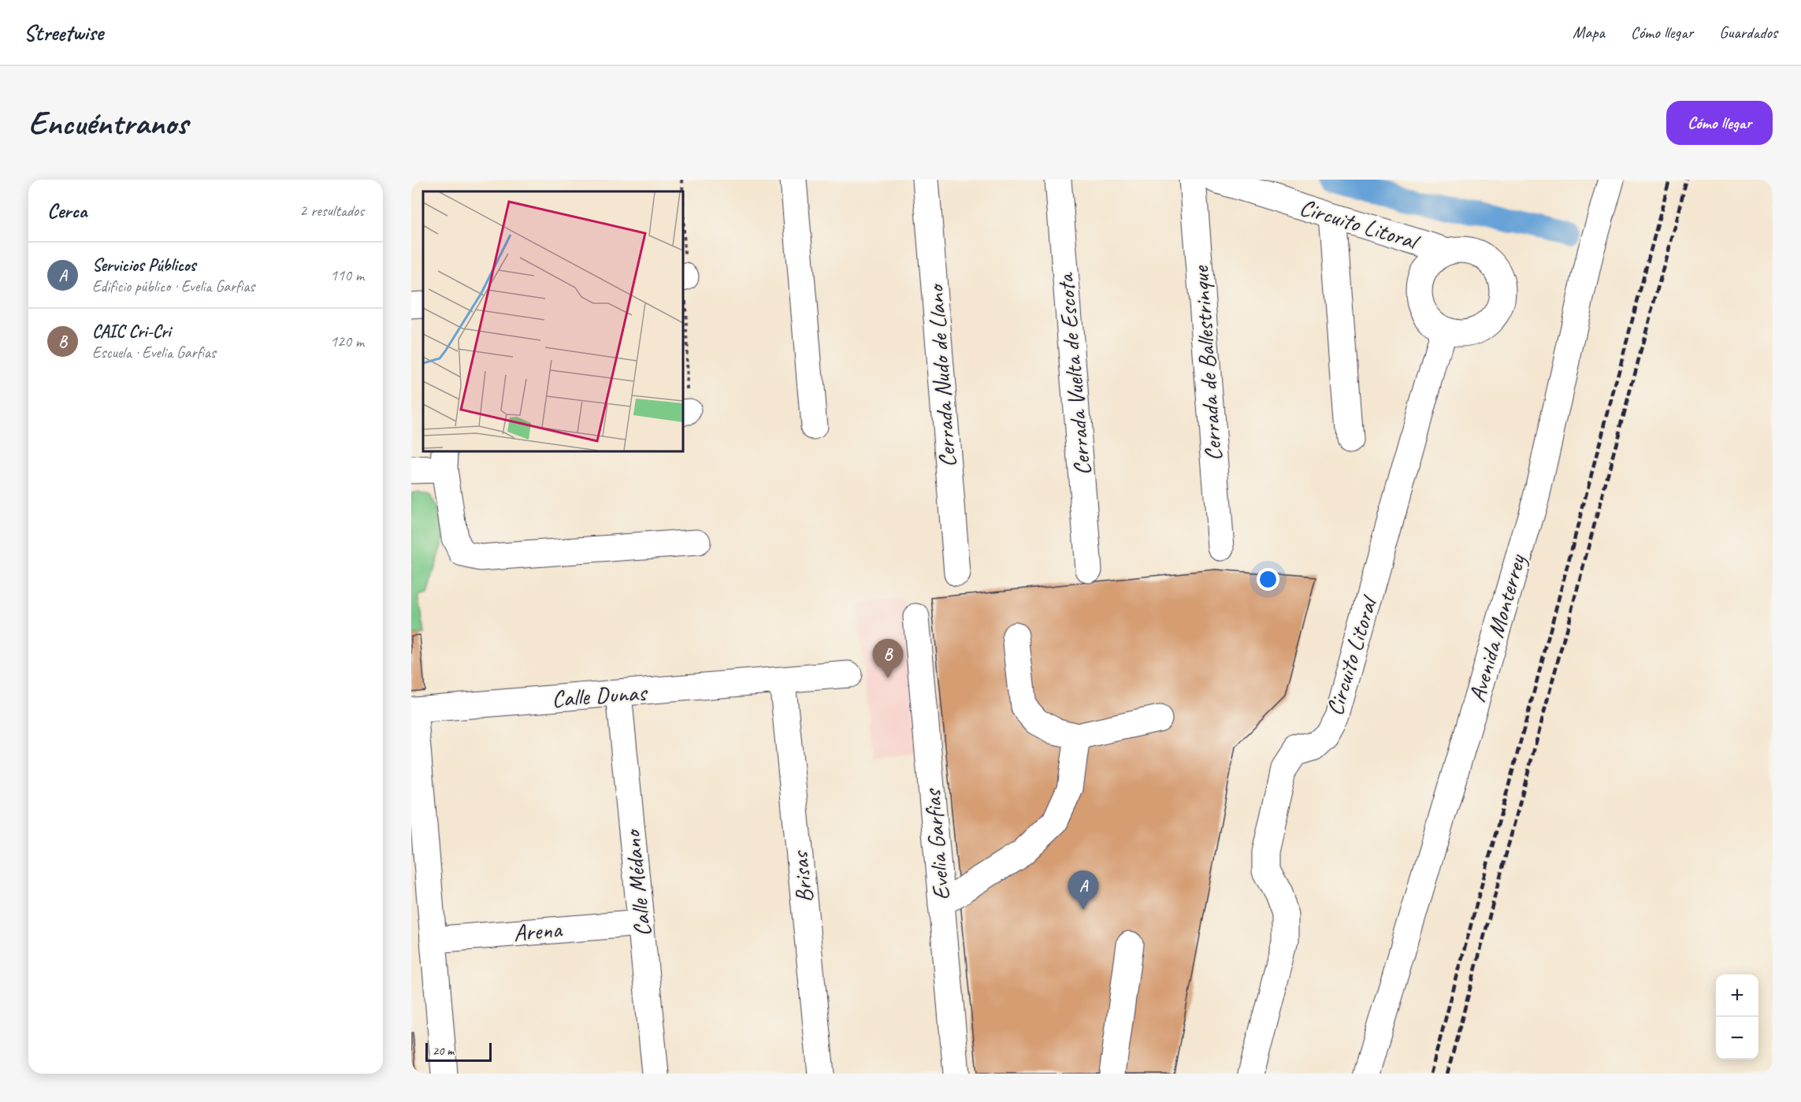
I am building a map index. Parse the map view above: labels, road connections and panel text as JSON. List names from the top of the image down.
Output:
{
  "streets": {
    "street": [
      "Circuito Litoral",
      "Cerrada de Ballestrinque",
      "Cerrada Vuelta de Escota",
      "Cerrada Nudo de Llano",
      "Avenida Monterrey",
      "Calle Dunas",
      "Evelia Garfias",
      "Brisas",
      "Calle Médano",
      "Arena"
    ]
  },
  "crossings": [
    ["Calle Dunas", "Brisas"],
    ["Calle Dunas", "Calle Médano"],
    ["Calle Dunas", "Arena"],
    ["Calle Médano", "Arena"]
  ],
  "scale_bar": "20 m",
  "page": {
    "header": "Streetwise",
    "nav": ["Mapa", "Cómo llegar", "Guardados"],
    "buttons": "Cómo llegar",
    "title": "Encuéntranos",
    "heading": ["Cerca", "2 resultados"],
    "list": [
      {
        "mark": "A",
        "name": "Servicios Públicos",
        "note": "Edificio público · Evelia Garfias",
        "value": "110 m"
      },
      {
        "mark": "B",
        "name": "CAIC Cri-Cri",
        "note": "Escuela · Evelia Garfias",
        "value": "120 m"
      }
    ],
    "pins": ["B", "A"],
    "map_buttons": ["+", "−"],
    "scale": "20 m"
  }
}
